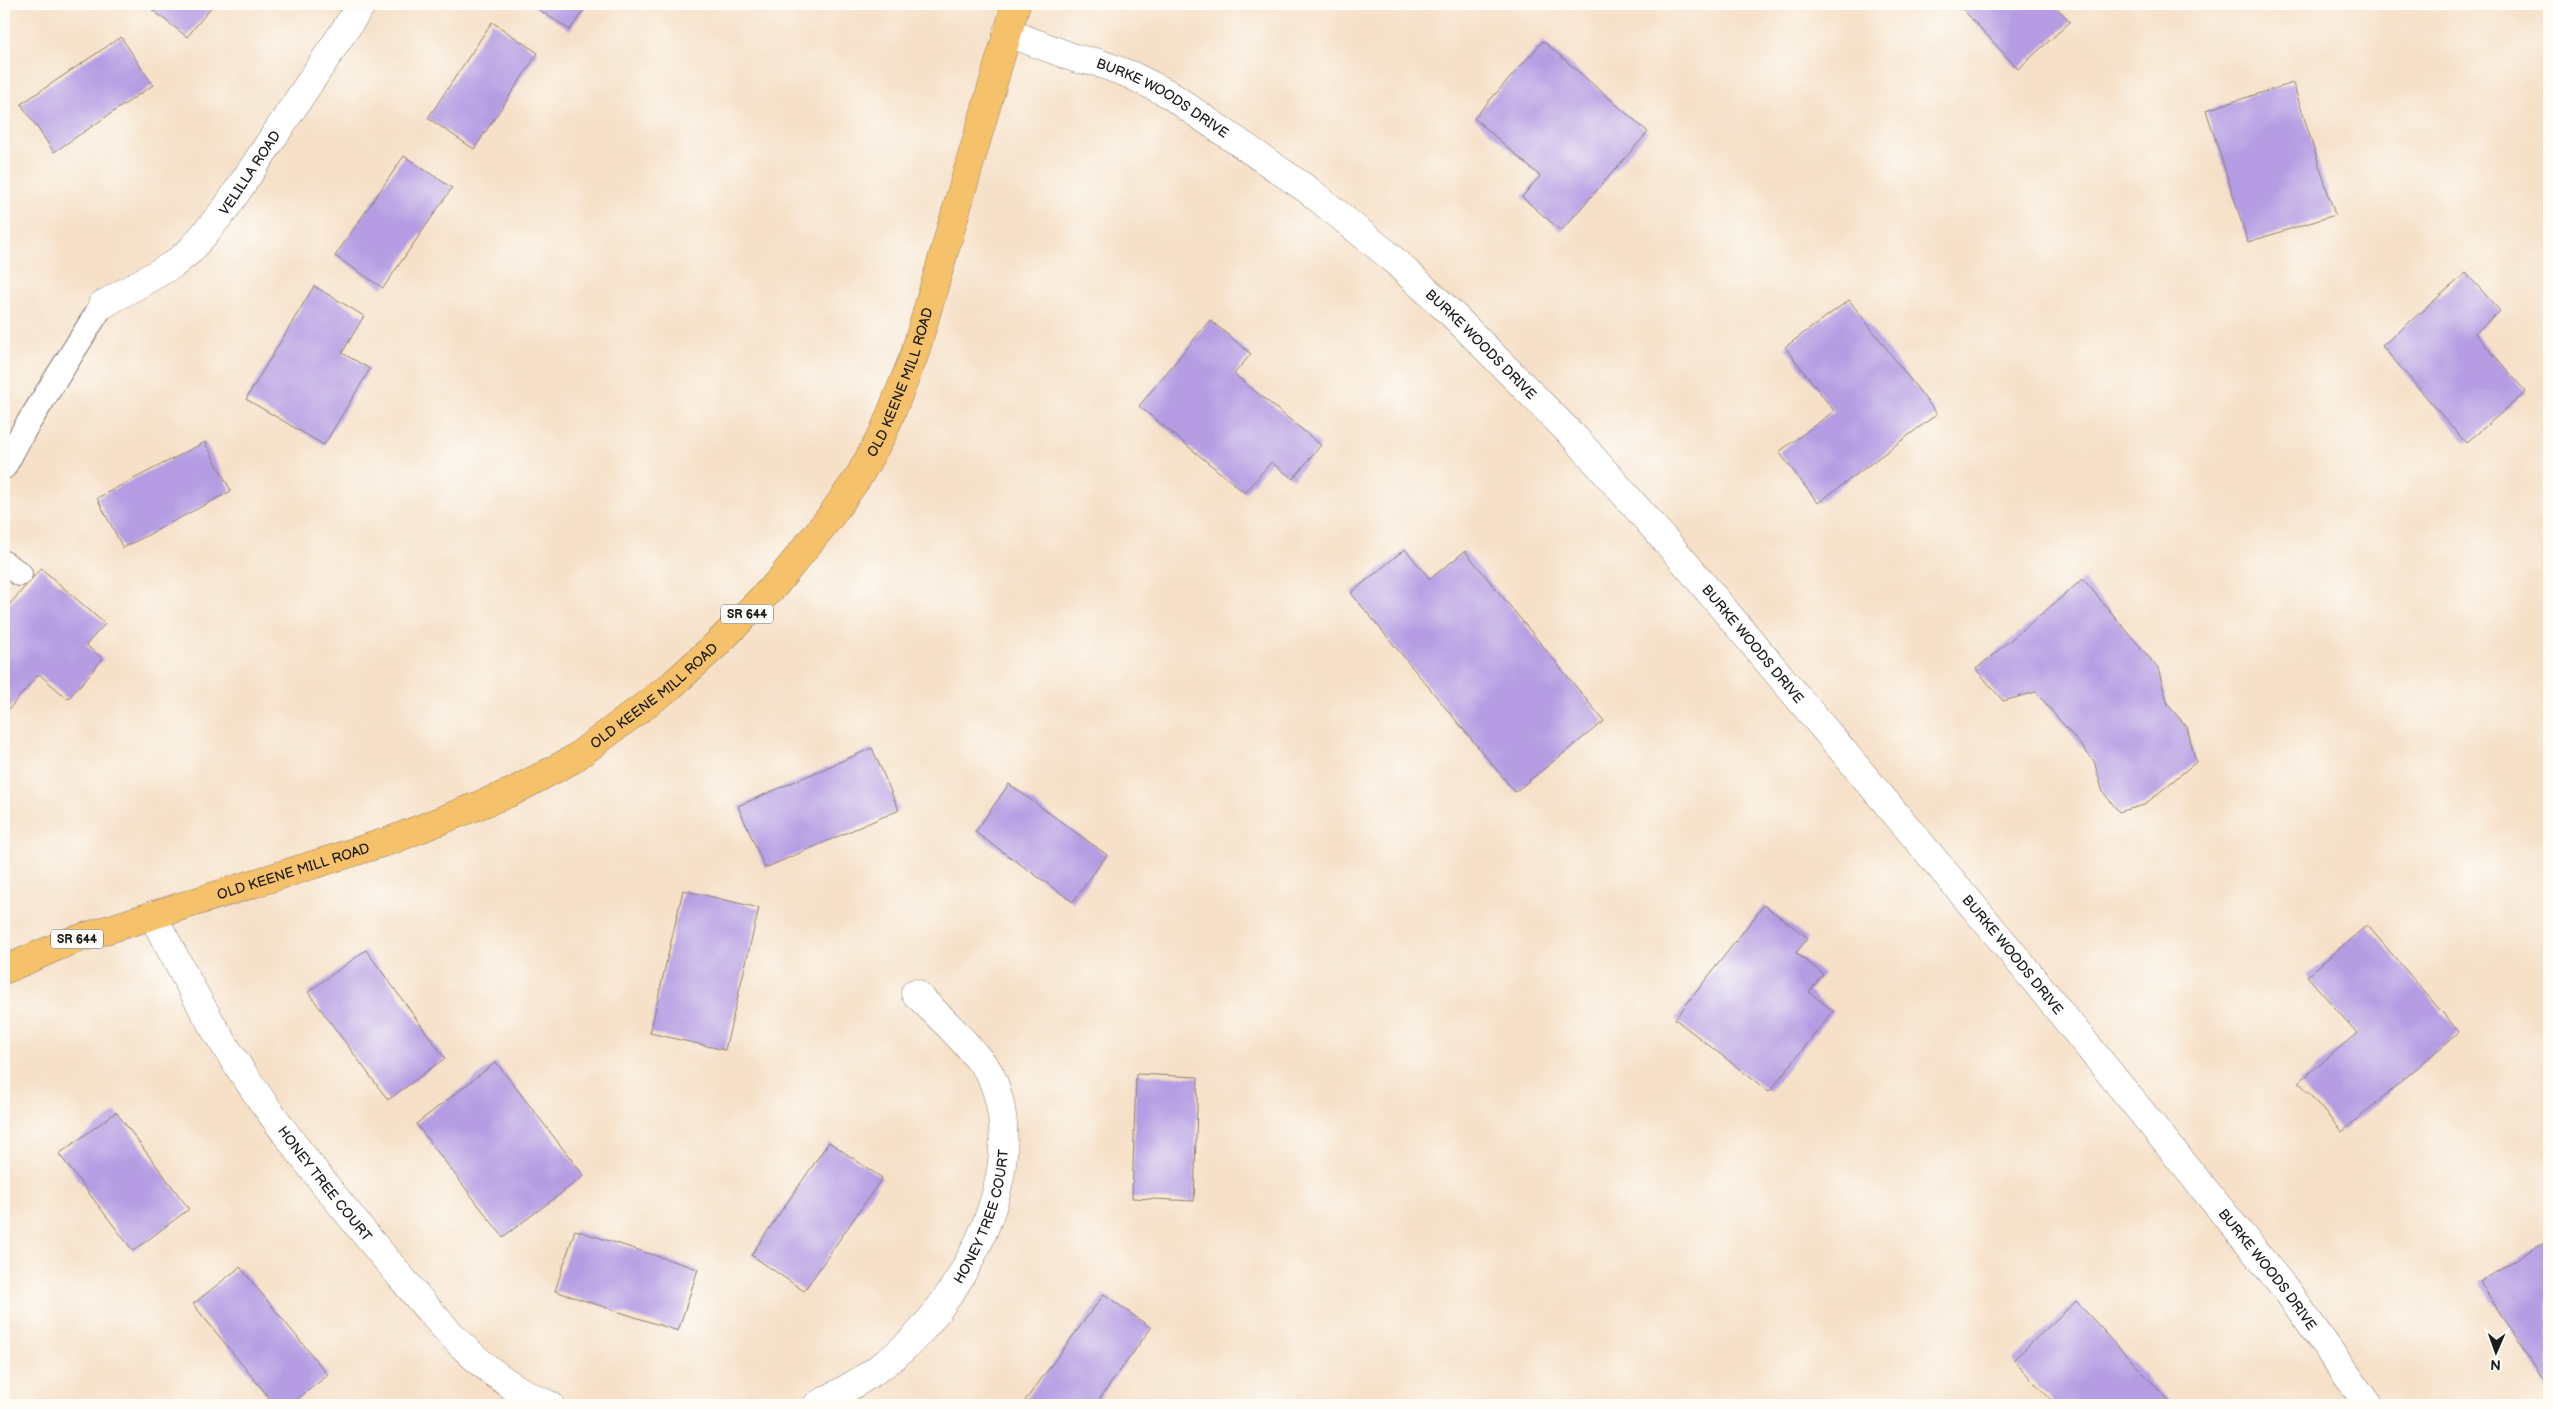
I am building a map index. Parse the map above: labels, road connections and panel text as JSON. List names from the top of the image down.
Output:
{
  "streets": {
    "main road": ["OLD KEENE MILL ROAD", "SR 644"],
    "street": ["BURKE WOODS DRIVE", "VELILLA ROAD", "HONEY TREE COURT"]
  },
  "crossings": [
    ["BURKE WOODS DRIVE", "OLD KEENE MILL ROAD"],
    ["OLD KEENE MILL ROAD", "HONEY TREE COURT"]
  ],
  "north": "bottom"
}
